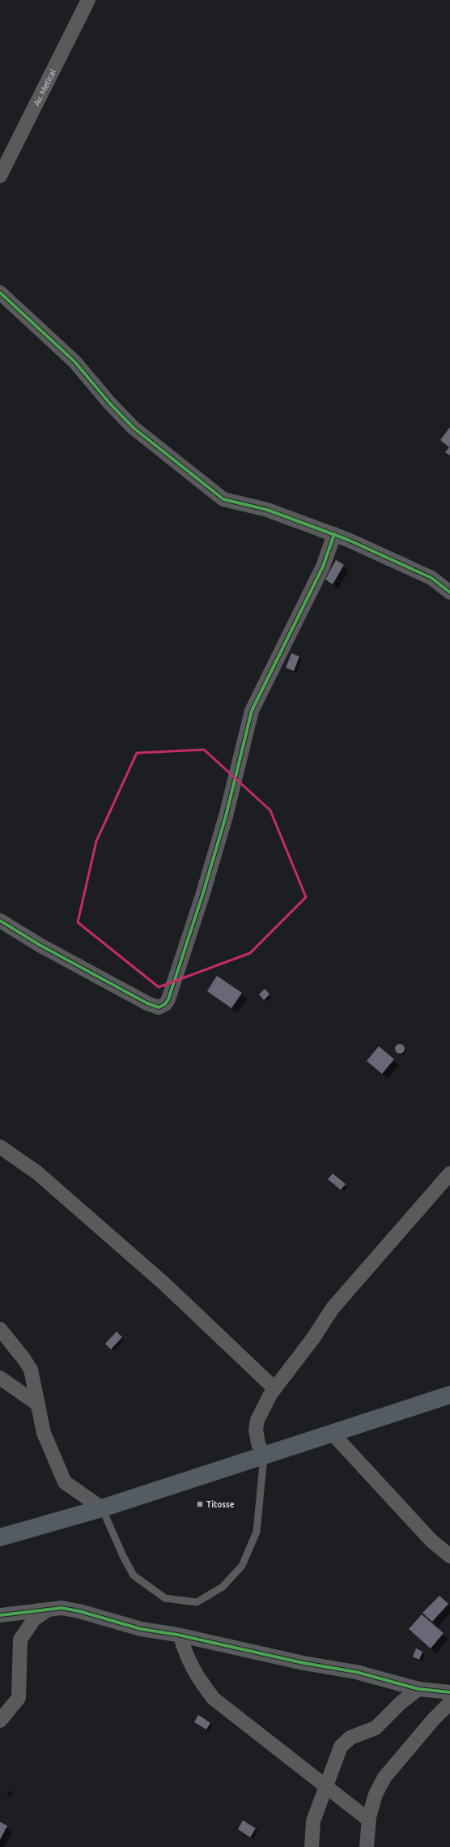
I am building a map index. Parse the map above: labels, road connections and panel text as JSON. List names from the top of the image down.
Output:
{
  "streets": {
    "street": ["Av. Metical"]
  },
  "places": {
    "transit": ["Titosse"]
  }
}
